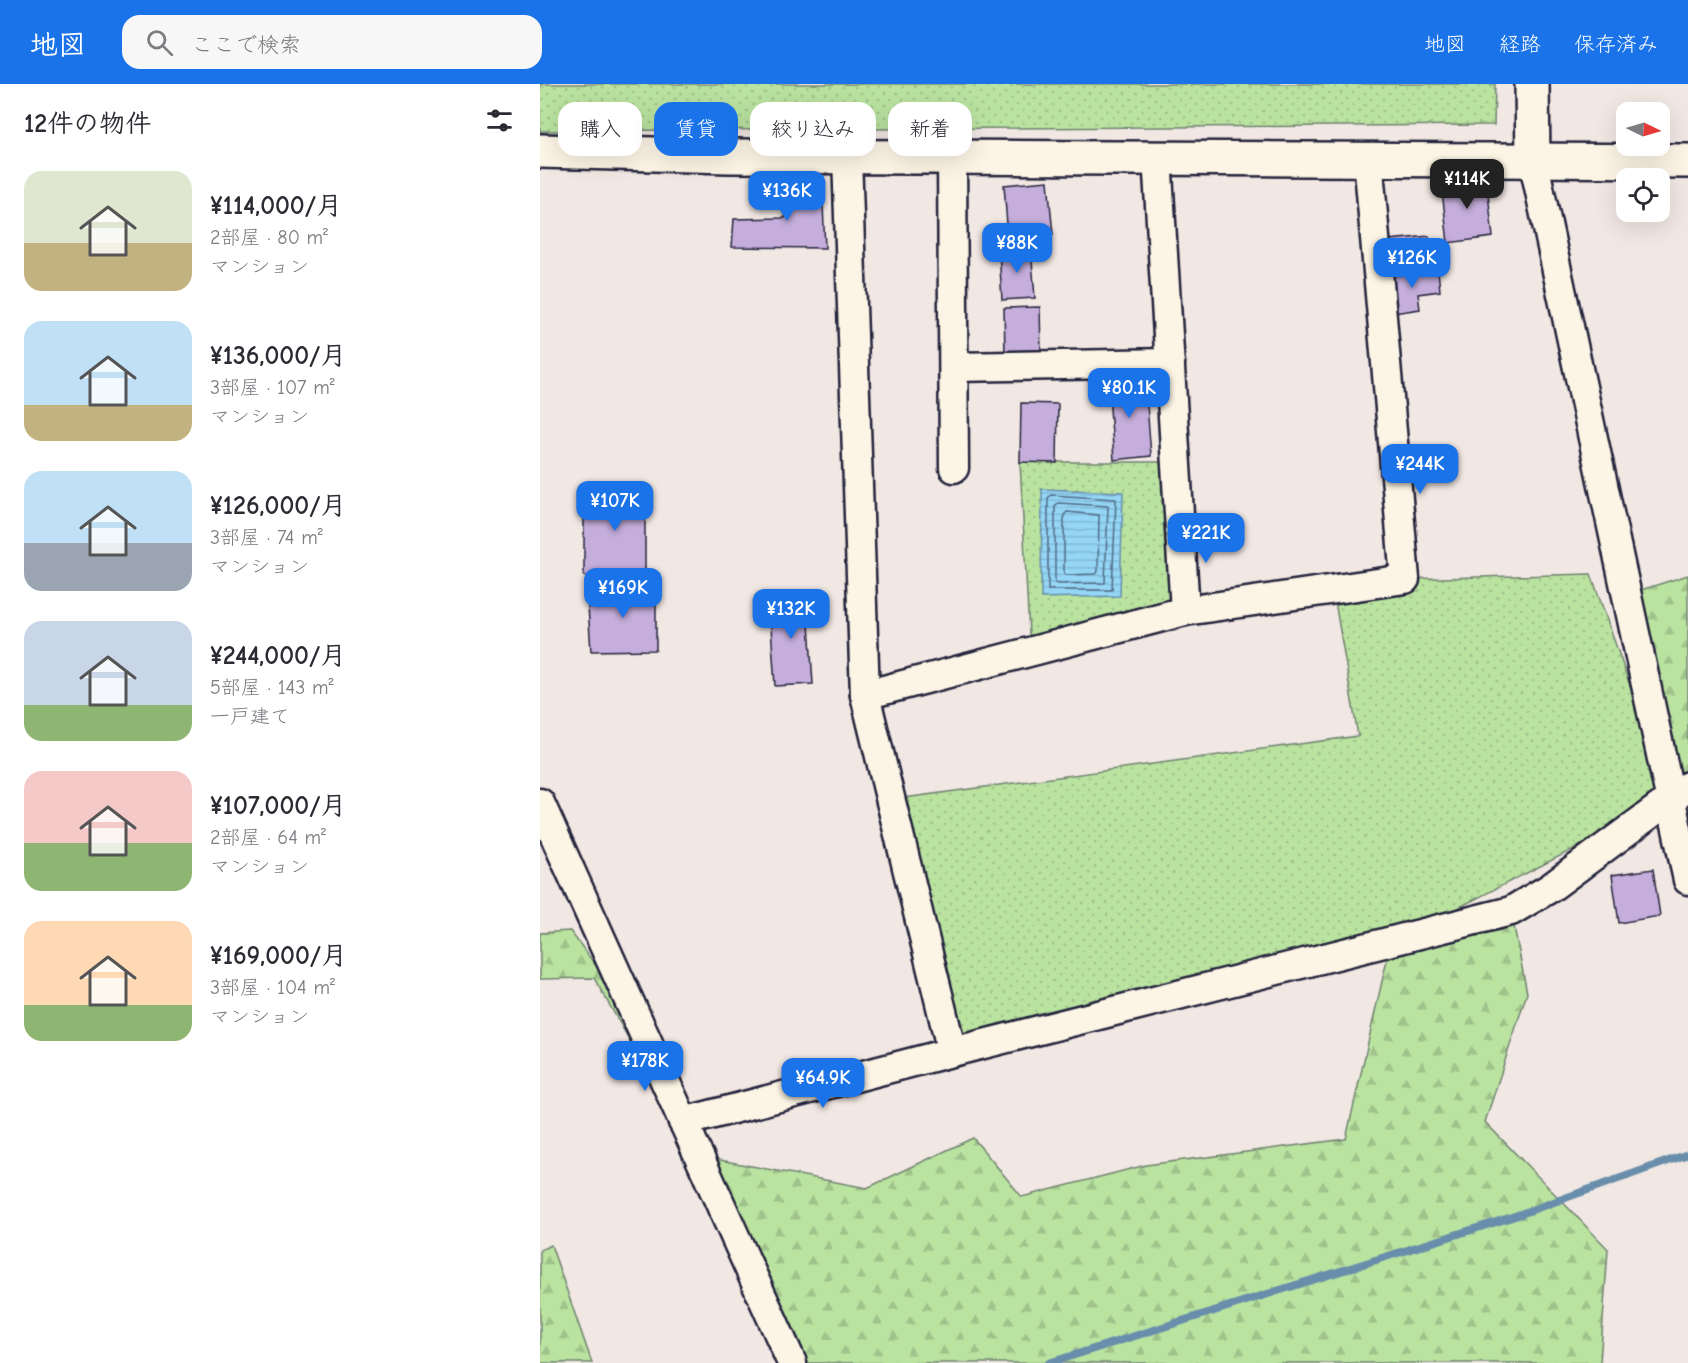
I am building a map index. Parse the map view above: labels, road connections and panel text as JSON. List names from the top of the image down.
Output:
{
  "north": "right",
  "page": {
    "header": "地図",
    "search": "ここで検索",
    "nav": ["地図", "経路", "保存済み"],
    "heading": "12件の物件",
    "chip": [
      "購入",
      "賃貸",
      "絞り込み",
      "新着"
    ],
    "list": [
      {
        "name": "¥114,000/月",
        "note": "2部屋 · 80 m² · マンション"
      },
      {
        "name": "¥136,000/月",
        "note": "3部屋 · 107 m² · マンション"
      },
      {
        "name": "¥126,000/月",
        "note": "3部屋 · 74 m² · マンション"
      },
      {
        "name": "¥244,000/月",
        "note": "5部屋 · 143 m² · 一戸建て"
      },
      {
        "name": "¥107,000/月",
        "note": "2部屋 · 64 m² · マンション"
      },
      {
        "name": "¥169,000/月",
        "note": "3部屋 · 104 m² · マンション"
      }
    ],
    "price": [
      "¥114K",
      "¥136K",
      "¥88K",
      "¥126K",
      "¥80.1K",
      "¥244K",
      "¥107K",
      "¥221K",
      "¥169K",
      "¥132K",
      "¥178K",
      "¥64.9K"
    ]
  }
}
